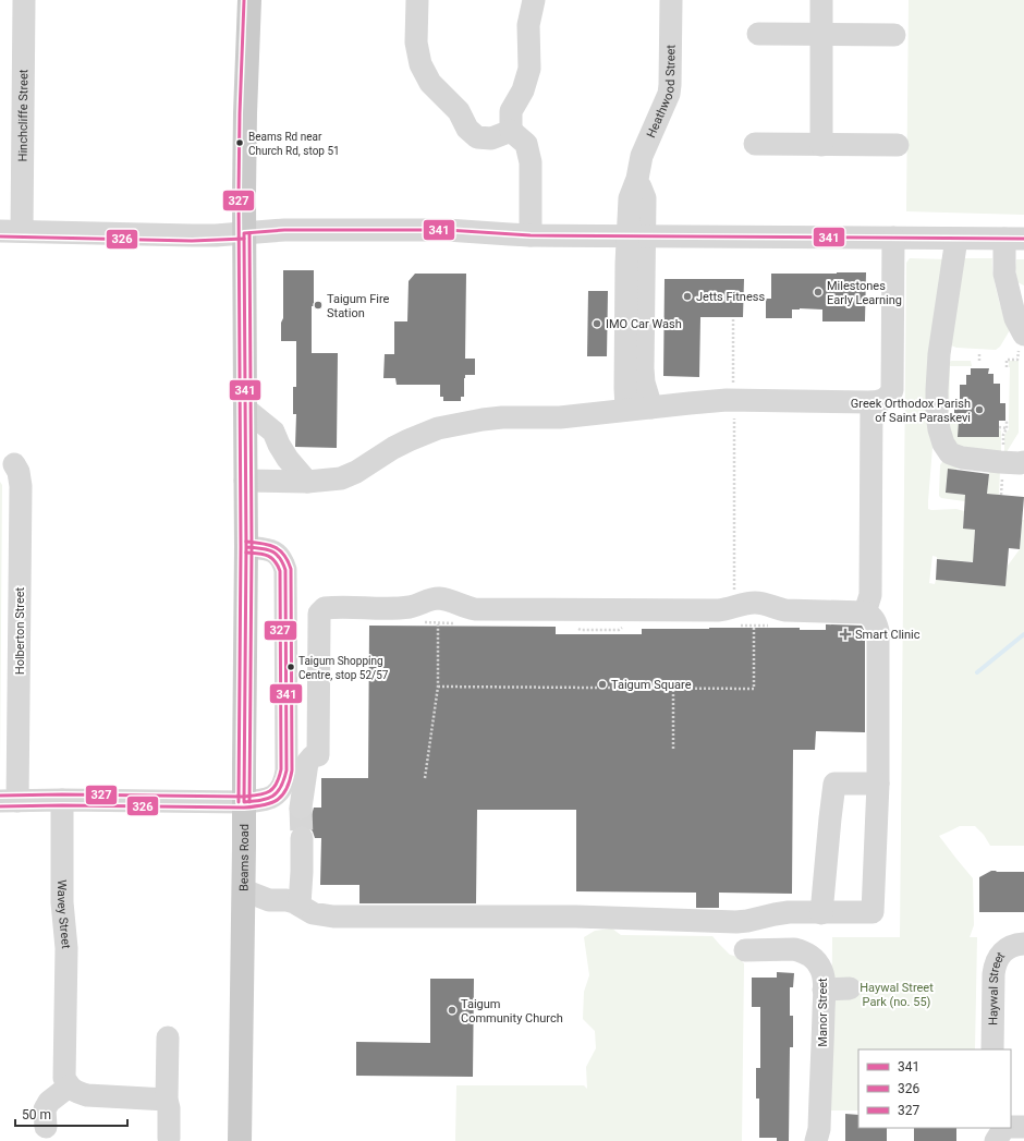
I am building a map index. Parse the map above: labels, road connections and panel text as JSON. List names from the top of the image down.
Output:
{
  "streets": {
    "main road": ["Beams Road"],
    "street": [
      "Heathwood Street",
      "Hinchcliffe Street",
      "Holberton Street",
      "Wavey Street",
      "Haywal Street",
      "Manor Street"
    ]
  },
  "parks": ["Haywal Street Park (no. 55)"],
  "places": {
    "other": [
      "Beams Rd near Church Rd, stop 51",
      "Milestones Early Learning",
      "Jetts Fitness",
      "Taigum Fire Station",
      "IMO Car Wash",
      "Greek Orthodox Parish of Saint Paraskevi",
      "Taigum Shopping Centre, stop 52/57",
      "Taigum Square",
      "Taigum Community Church"
    ],
    "health": ["Smart Clinic"]
  },
  "lines": ["transit line 327", "transit line 341", "transit line 326"],
  "legend": ["341", "326", "327"],
  "scale_bar": "50 m"
}
